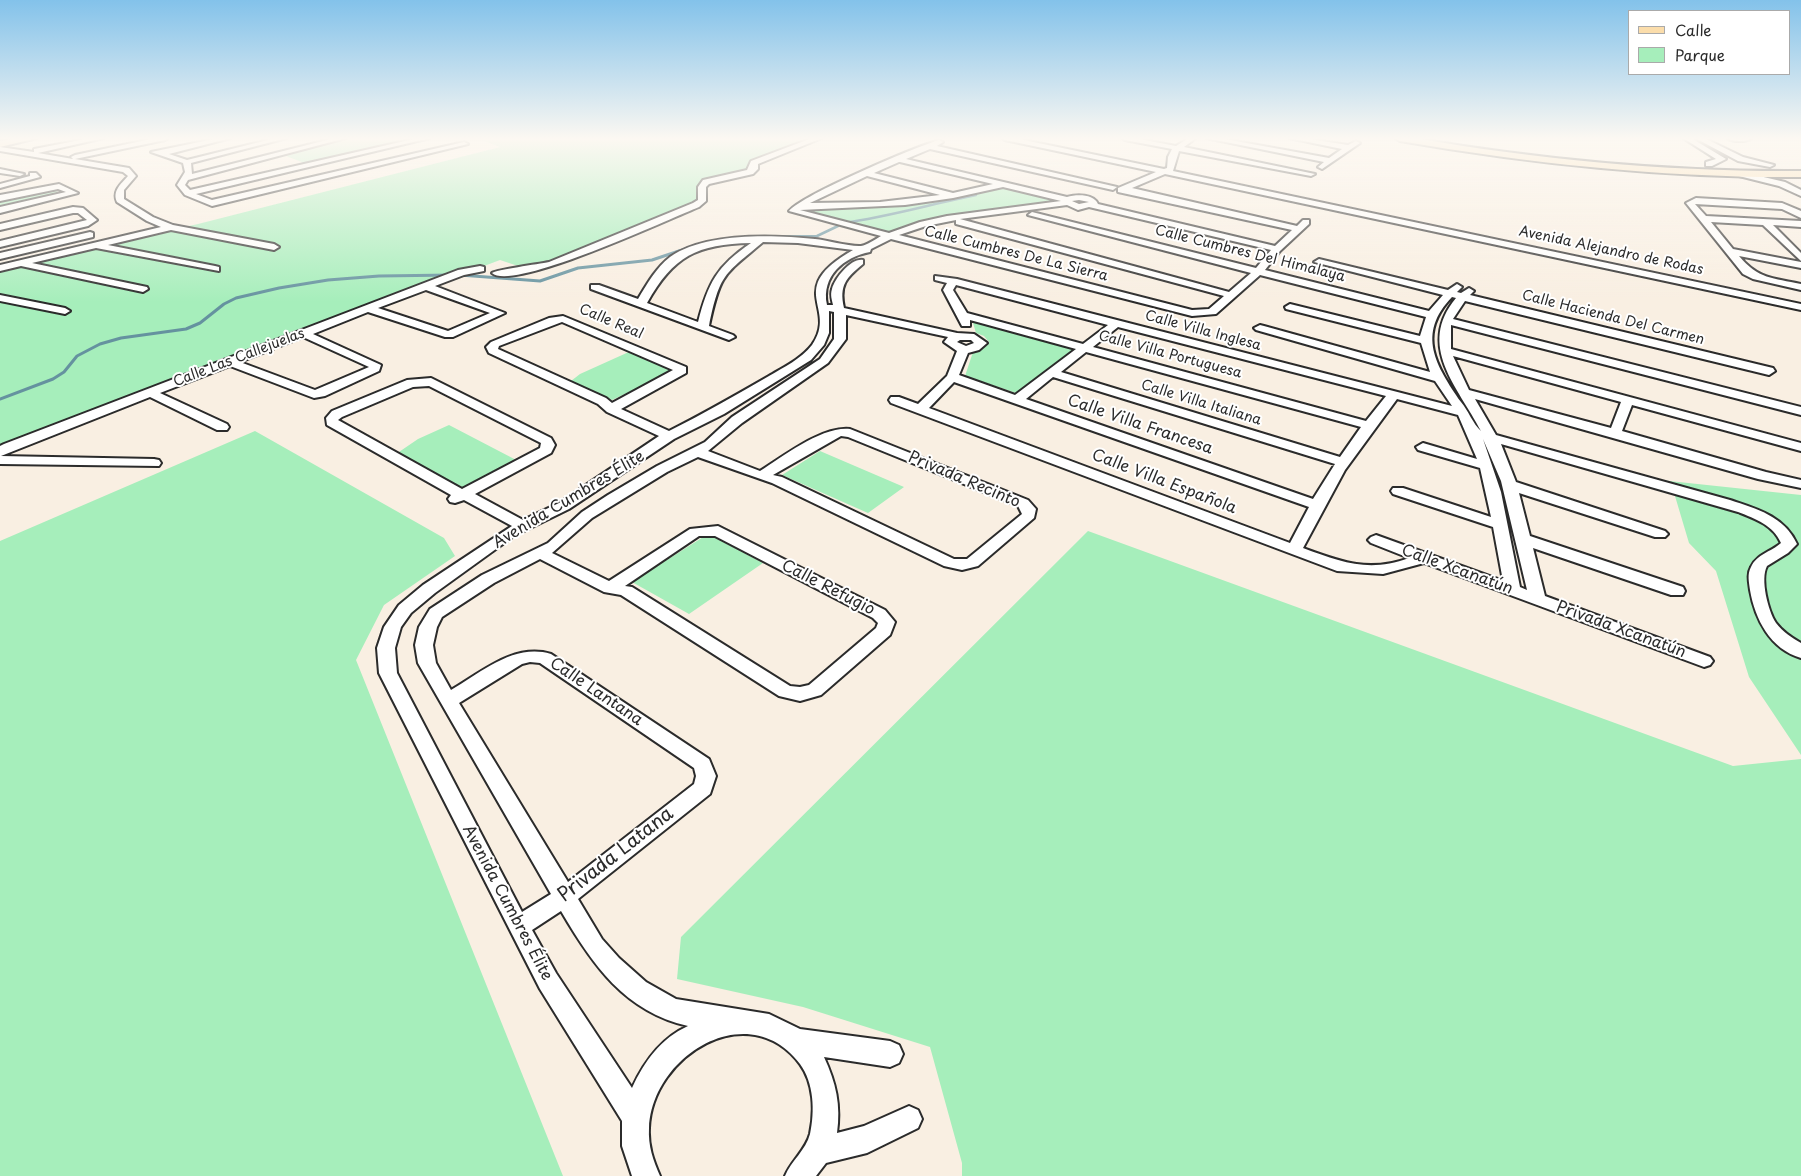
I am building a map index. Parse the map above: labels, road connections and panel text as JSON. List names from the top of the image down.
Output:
{
  "streets": {
    "street": [
      "Avenida Alejandro de Rodas",
      "Calle Cumbres De La Sierra",
      "Calle Cumbres Del Himalaya",
      "Calle Hacienda Del Carmen",
      "Calle Real",
      "Calle Villa Inglesa",
      "Calle Villa Portuguesa",
      "Calle Las Callejuelas",
      "Calle Villa Italiana",
      "Calle Villa Francesa",
      "Privada Recinto",
      "Calle Villa Española",
      "Avenida Cumbres Élite",
      "Calle Xcanatún",
      "Calle Refugio",
      "Privada Xcanatún",
      "Calle Lantana",
      "Privada Latana"
    ]
  },
  "crossings": [
    ["Calle Cumbres De La Sierra", "Avenida Cumbres Élite"],
    ["Calle Cumbres Del Himalaya", "Avenida Cumbres Élite"],
    ["Calle Real", "Privada Recinto"],
    ["Calle Real", "Avenida Cumbres Élite"],
    ["Privada Recinto", "Avenida Cumbres Élite"],
    ["Calle Villa Española", "Calle Xcanatún"],
    ["Avenida Cumbres Élite", "Calle Refugio"],
    ["Avenida Cumbres Élite", "Privada Latana"],
    ["Calle Xcanatún", "Privada Xcanatún"],
    ["Calle Lantana", "Privada Latana"]
  ],
  "legend": ["Calle", "Parque"]
}
